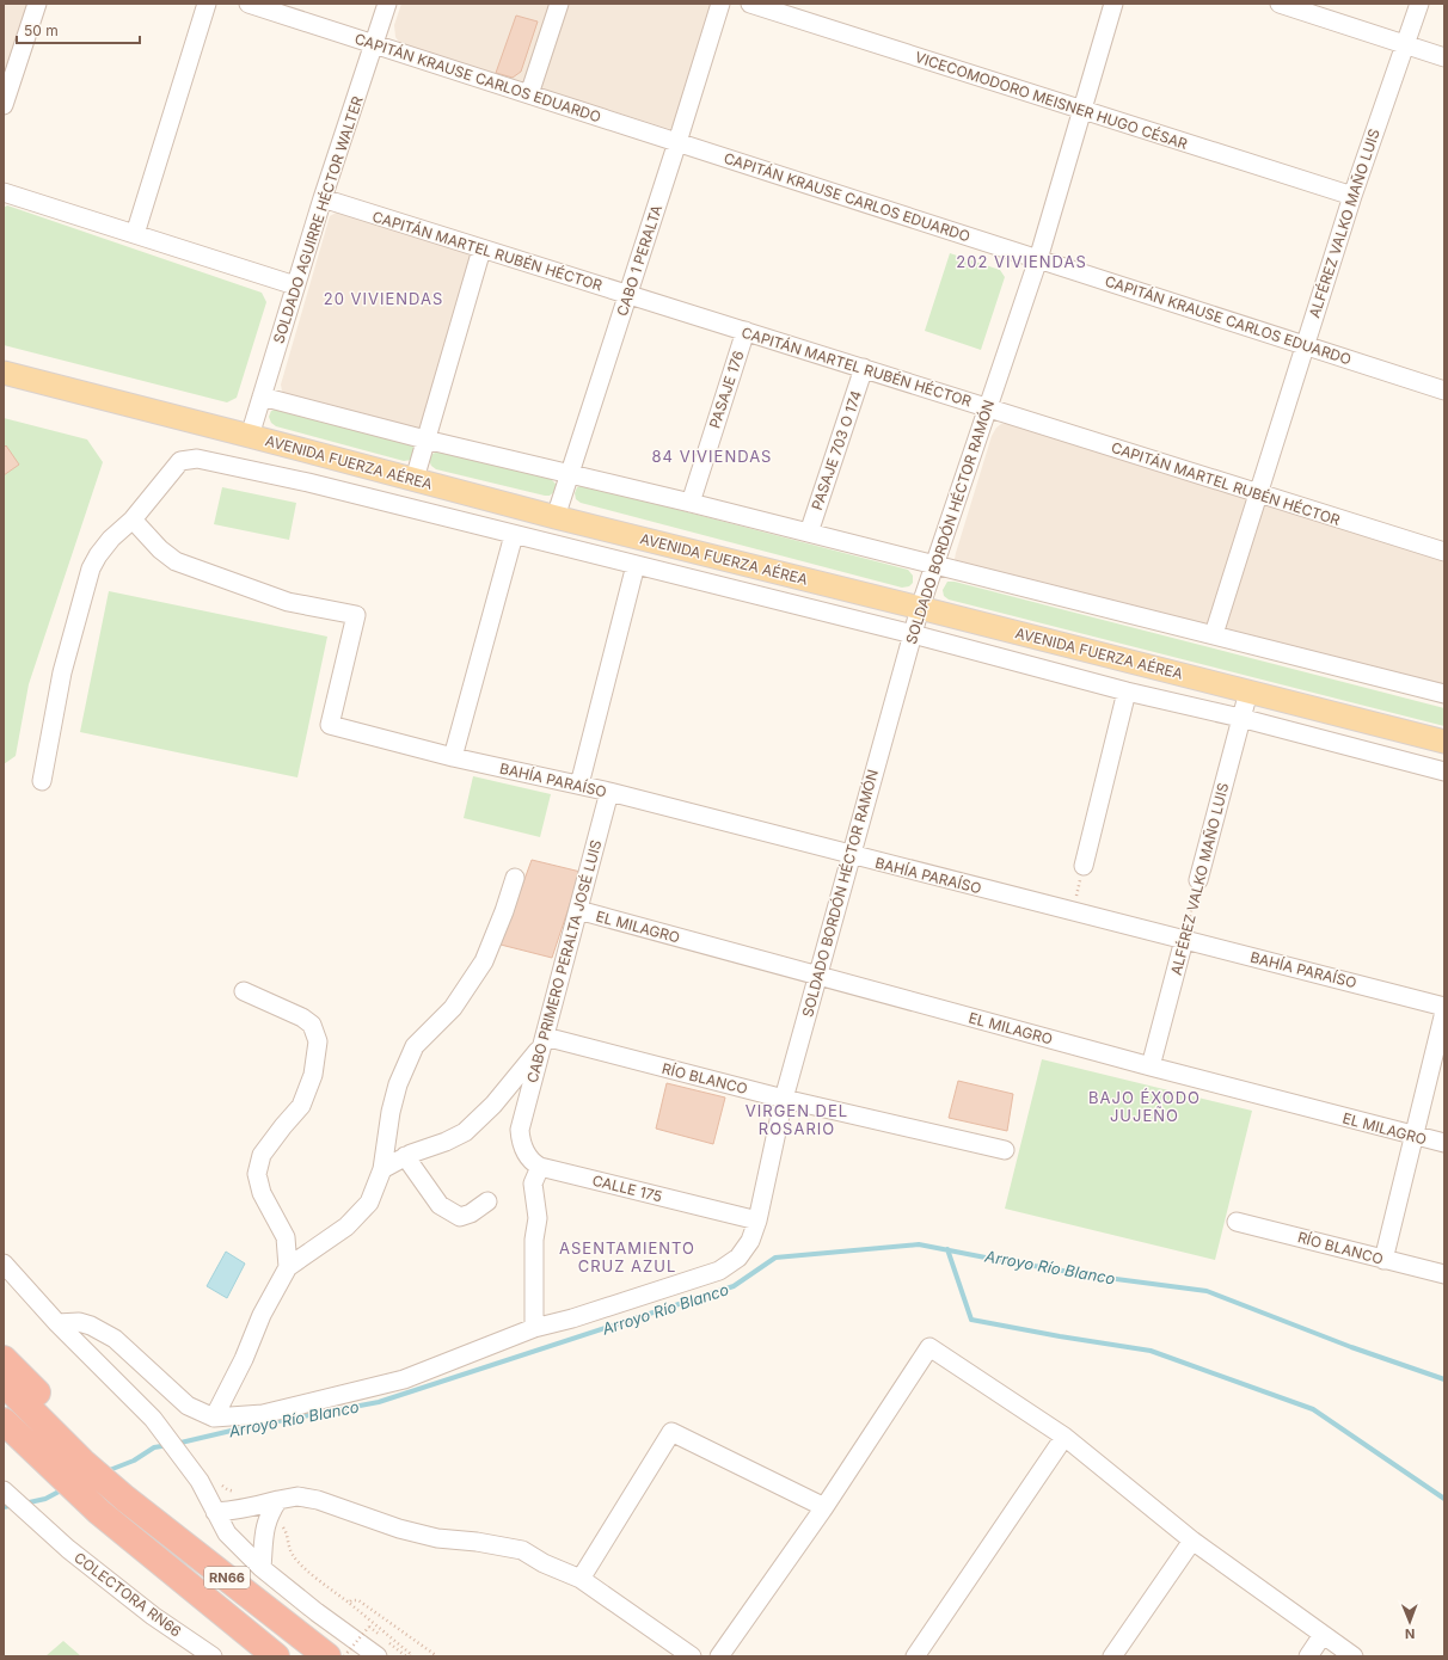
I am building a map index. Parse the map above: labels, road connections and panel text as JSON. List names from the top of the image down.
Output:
{
  "streets": {
    "highway": ["RN66"],
    "main road": ["AVENIDA FUERZA AÉREA"],
    "street": [
      "CAPITÁN KRAUSE CARLOS EDUARDO",
      "VICECOMODORO MEISNER HUGO CÉSAR",
      "SOLDADO AGUIRRE HÉCTOR WALTER",
      "ALFÉREZ VALKO MAÑO LUIS",
      "CAPITÁN MARTEL RUBÉN HÉCTOR",
      "CABO 1 PERALTA",
      "PASAJE 176",
      "PASAJE 703 O 174",
      "SOLDADO BORDÓN HÉCTOR RAMÓN",
      "BAHÍA PARAÍSO",
      "EL MILAGRO",
      "CABO PRIMERO PERALTA JOSÉ LUIS",
      "RÍO BLANCO",
      "CALLE 175",
      "COLECTORA RN66"
    ]
  },
  "crossings": [
    ["CAPITÁN KRAUSE CARLOS EDUARDO", "SOLDADO AGUIRRE HÉCTOR WALTER"],
    ["CAPITÁN KRAUSE CARLOS EDUARDO", "ALFÉREZ VALKO MAÑO LUIS"],
    ["CAPITÁN KRAUSE CARLOS EDUARDO", "CABO 1 PERALTA"],
    ["CAPITÁN KRAUSE CARLOS EDUARDO", "SOLDADO BORDÓN HÉCTOR RAMÓN"],
    ["VICECOMODORO MEISNER HUGO CÉSAR", "ALFÉREZ VALKO MAÑO LUIS"],
    ["VICECOMODORO MEISNER HUGO CÉSAR", "SOLDADO BORDÓN HÉCTOR RAMÓN"],
    ["SOLDADO AGUIRRE HÉCTOR WALTER", "CAPITÁN MARTEL RUBÉN HÉCTOR"],
    ["SOLDADO AGUIRRE HÉCTOR WALTER", "AVENIDA FUERZA AÉREA"],
    ["ALFÉREZ VALKO MAÑO LUIS", "CAPITÁN MARTEL RUBÉN HÉCTOR"],
    ["ALFÉREZ VALKO MAÑO LUIS", "AVENIDA FUERZA AÉREA"],
    ["ALFÉREZ VALKO MAÑO LUIS", "BAHÍA PARAÍSO"],
    ["ALFÉREZ VALKO MAÑO LUIS", "EL MILAGRO"],
    ["CAPITÁN MARTEL RUBÉN HÉCTOR", "CABO 1 PERALTA"],
    ["CAPITÁN MARTEL RUBÉN HÉCTOR", "PASAJE 176"],
    ["CAPITÁN MARTEL RUBÉN HÉCTOR", "PASAJE 703 O 174"],
    ["CAPITÁN MARTEL RUBÉN HÉCTOR", "SOLDADO BORDÓN HÉCTOR RAMÓN"],
    ["CABO 1 PERALTA", "AVENIDA FUERZA AÉREA"],
    ["AVENIDA FUERZA AÉREA", "SOLDADO BORDÓN HÉCTOR RAMÓN"],
    ["SOLDADO BORDÓN HÉCTOR RAMÓN", "BAHÍA PARAÍSO"],
    ["SOLDADO BORDÓN HÉCTOR RAMÓN", "EL MILAGRO"],
    ["SOLDADO BORDÓN HÉCTOR RAMÓN", "RÍO BLANCO"],
    ["SOLDADO BORDÓN HÉCTOR RAMÓN", "CALLE 175"],
    ["BAHÍA PARAÍSO", "CABO PRIMERO PERALTA JOSÉ LUIS"],
    ["EL MILAGRO", "CABO PRIMERO PERALTA JOSÉ LUIS"],
    ["CABO PRIMERO PERALTA JOSÉ LUIS", "RÍO BLANCO"],
    ["CABO PRIMERO PERALTA JOSÉ LUIS", "CALLE 175"]
  ],
  "districts": [
    "202 VIVIENDAS",
    "20 VIVIENDAS",
    "84 VIVIENDAS",
    "BAJO ÉXODO JUJEÑO",
    "VIRGEN DEL ROSARIO",
    "ASENTAMIENTO CRUZ AZUL"
  ],
  "water": ["Arroyo Río Blanco"],
  "scale_bar": "50 m",
  "north": "bottom"
}
